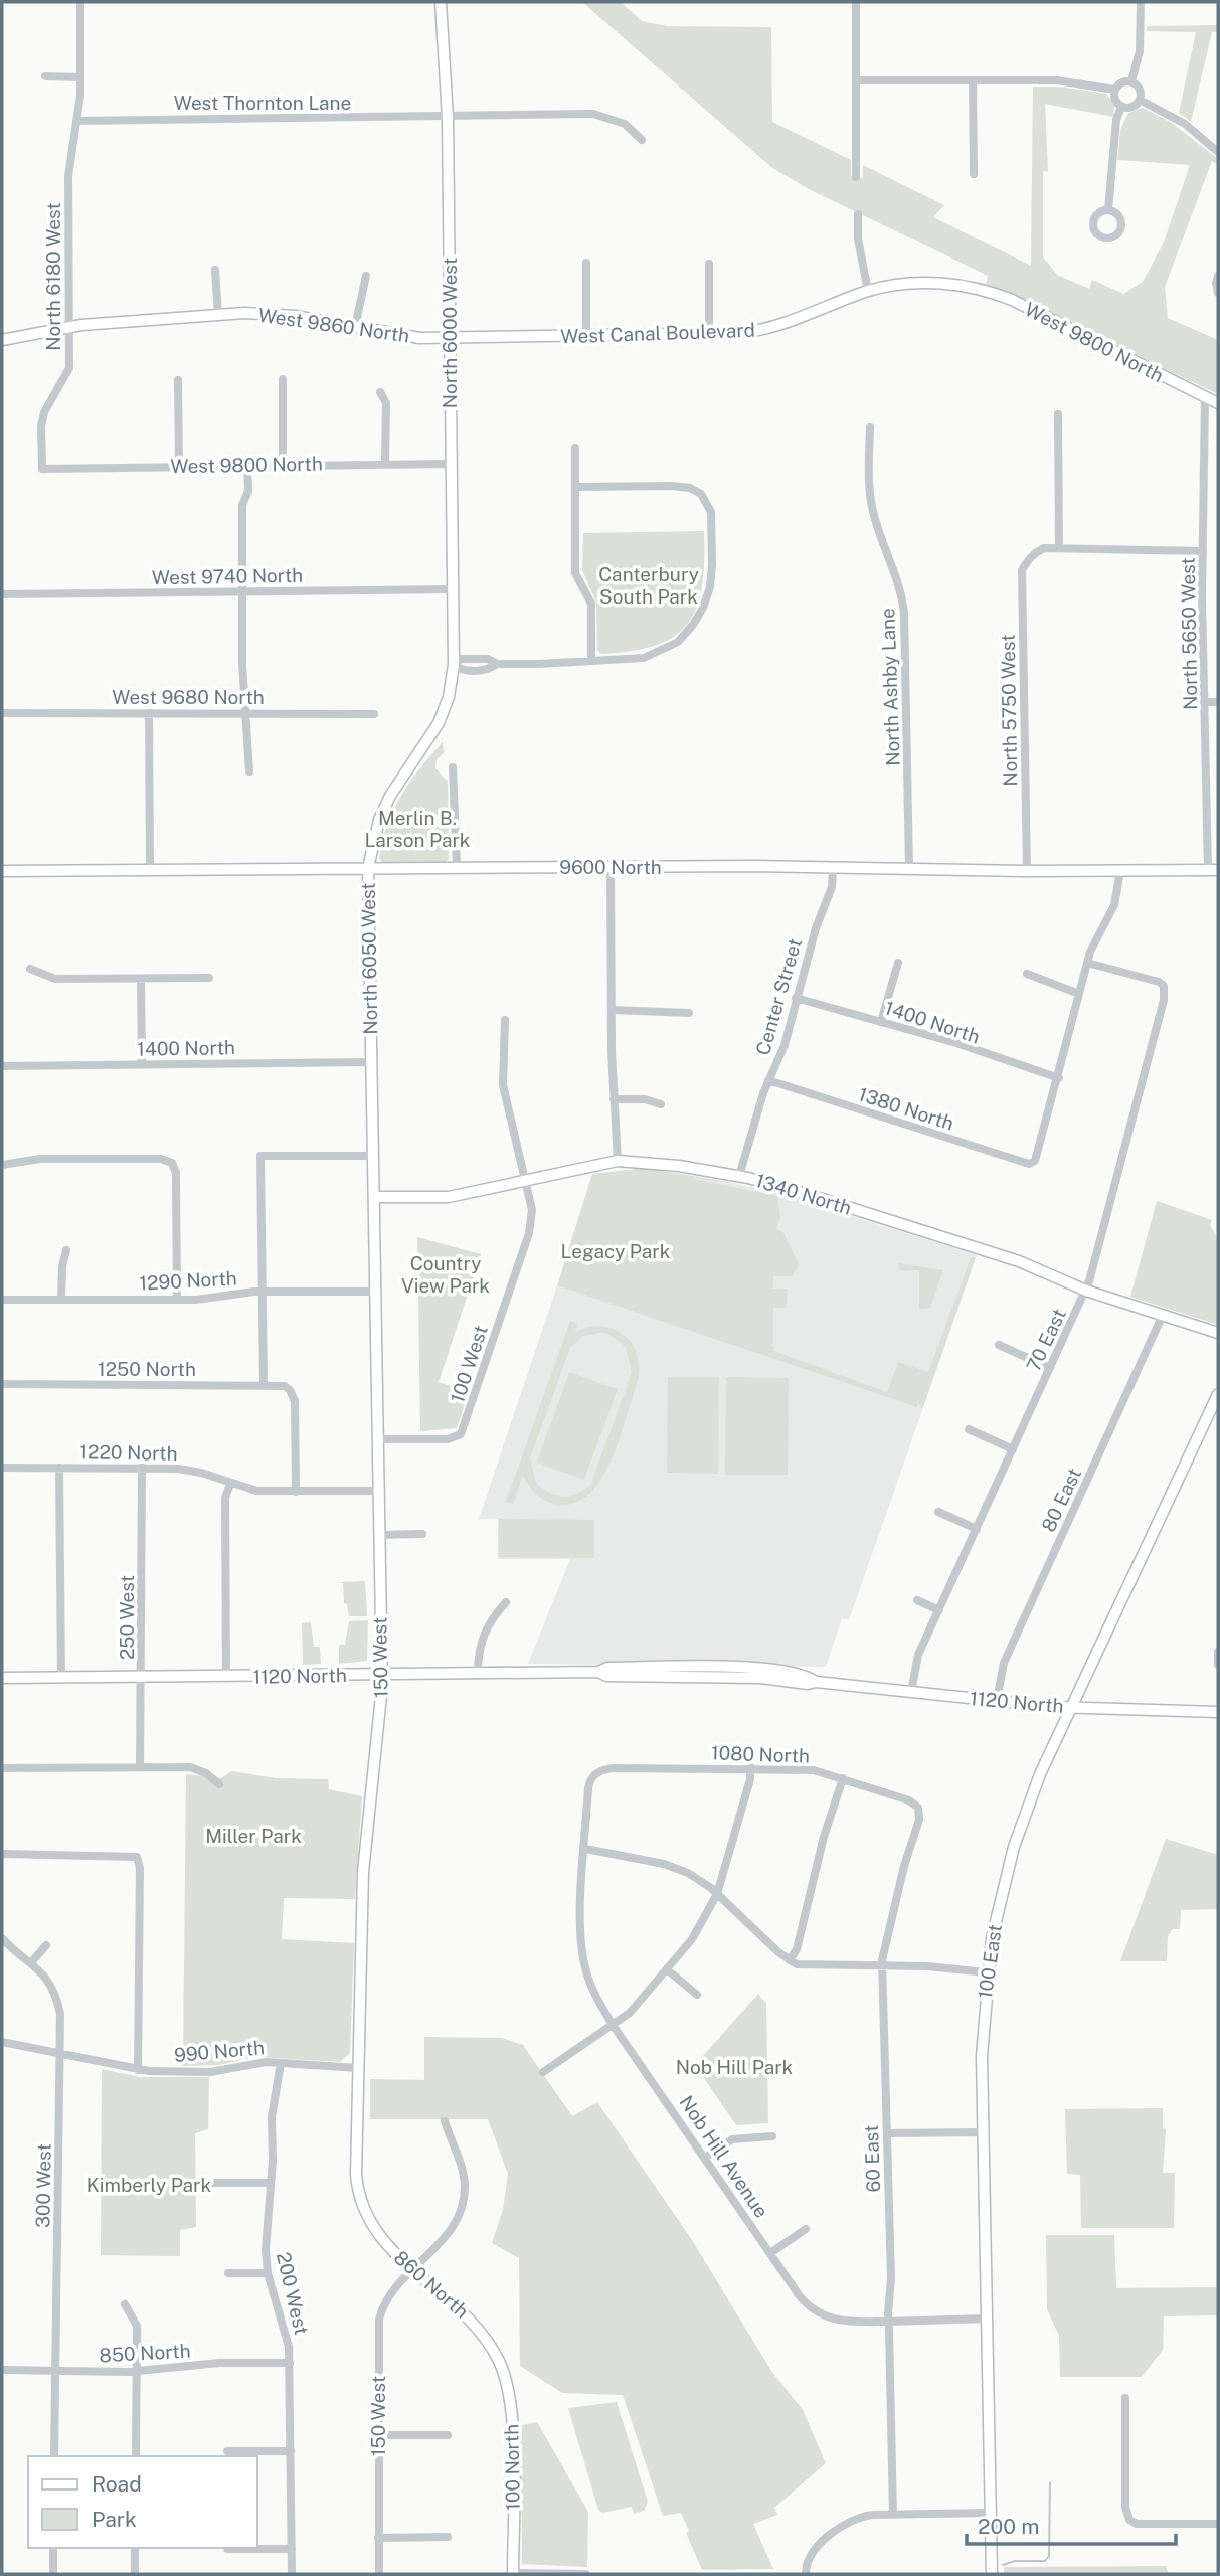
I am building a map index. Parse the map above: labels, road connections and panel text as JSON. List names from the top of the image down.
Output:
{
  "streets": {
    "street": [
      "West Thornton Lane",
      "North 6180 West",
      "West 9860 North",
      "North 6000 West",
      "West Canal Boulevard",
      "West 9800 North",
      "West 9740 North",
      "North 5650 West",
      "North Ashby Lane",
      "West 9680 North",
      "North 5750 West",
      "9600 North",
      "North 6050 West",
      "Center Street",
      "1400 North",
      "1380 North",
      "1340 North",
      "1290 North",
      "70 East",
      "100 West",
      "1250 North",
      "1220 North",
      "80 East",
      "250 West",
      "150 West",
      "1120 North",
      "1080 North",
      "100 East",
      "990 North",
      "Nob Hill Avenue",
      "60 East",
      "300 West",
      "860 North",
      "200 West",
      "850 North",
      "100 North"
    ]
  },
  "crossings": [
    ["West Thornton Lane", "North 6180 West"],
    ["West Thornton Lane", "North 6000 West"],
    ["North 6180 West", "West 9860 North"],
    ["North 6180 West", "West 9800 North"],
    ["West 9860 North", "North 6000 West"],
    ["West 9860 North", "West Canal Boulevard"],
    ["North 6000 West", "West Canal Boulevard"],
    ["North 6000 West", "West 9800 North"],
    ["North 6000 West", "West 9740 North"],
    ["North 6000 West", "North 6050 West"],
    ["West Canal Boulevard", "West 9800 North"],
    ["West 9800 North", "North 5650 West"],
    ["North 5650 West", "9600 North"],
    ["North Ashby Lane", "9600 North"],
    ["North 5750 West", "9600 North"],
    ["9600 North", "North 6050 West"],
    ["9600 North", "Center Street"],
    ["North 6050 West", "1400 North"],
    ["North 6050 West", "150 West"],
    ["Center Street", "1400 North"],
    ["Center Street", "1380 North"],
    ["Center Street", "1340 North"],
    ["1400 North", "1380 North"],
    ["1400 North", "150 West"],
    ["1340 North", "70 East"],
    ["1340 North", "100 West"],
    ["1340 North", "80 East"],
    ["1340 North", "150 West"],
    ["1290 North", "150 West"],
    ["70 East", "1120 North"],
    ["100 West", "150 West"],
    ["1250 North", "1220 North"],
    ["1220 North", "250 West"],
    ["1220 North", "150 West"],
    ["80 East", "1120 North"],
    ["250 West", "1120 North"],
    ["150 West", "1120 North"],
    ["150 West", "990 North"],
    ["150 West", "860 North"],
    ["1120 North", "100 East"],
    ["1080 North", "Nob Hill Avenue"],
    ["1080 North", "60 East"],
    ["990 North", "300 West"],
    ["990 North", "200 West"],
    ["Nob Hill Avenue", "60 East"],
    ["300 West", "850 North"],
    ["860 North", "100 North"],
    ["200 West", "850 North"]
  ],
  "parks": [
    "Canterbury South Park",
    "Merlin B. Larson Park",
    "Legacy Park",
    "Country View Park",
    "Miller Park",
    "Nob Hill Park",
    "Kimberly Park"
  ],
  "legend": ["Road", "Park"],
  "scale_bar": "200 m"
}
